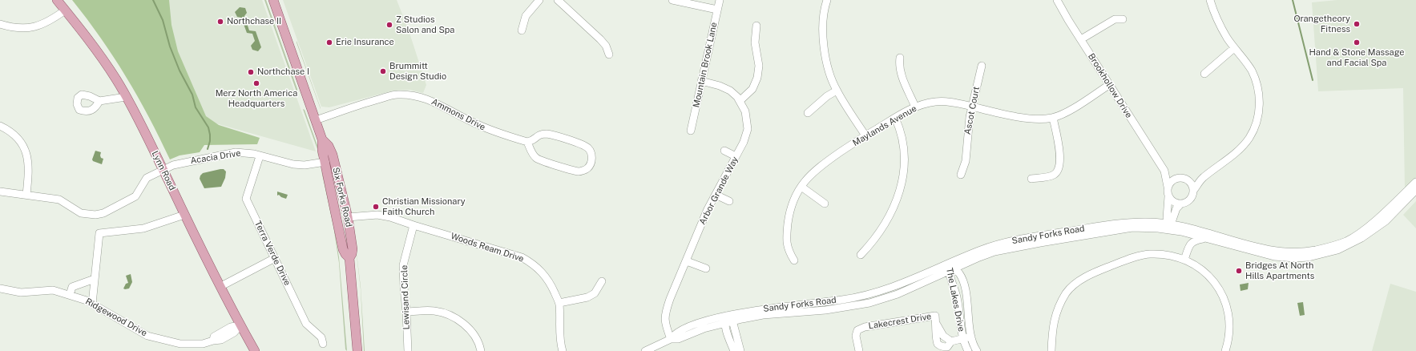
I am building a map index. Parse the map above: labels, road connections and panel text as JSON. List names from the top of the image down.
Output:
{
  "streets": {
    "main road": ["Lynn Road", "Six Forks Road"],
    "street": [
      "Mountain Brook Lane",
      "Brookhollow Drive",
      "Ascot Court",
      "Ammons Drive",
      "Maylands Avenue",
      "Acacia Drive",
      "Arbor Grande Way",
      "Sandy Forks Road",
      "Woods Ream Drive",
      "Terra Verde Drive",
      "Lewisand Circle",
      "The Lakes Drive",
      "Ridgewood Drive",
      "Lakecrest Drive"
    ]
  },
  "crossings": [
    ["Mountain Brook Lane", "Arbor Grande Way"],
    ["Brookhollow Drive", "Maylands Avenue"],
    ["Brookhollow Drive", "Sandy Forks Road"],
    ["Ascot Court", "Maylands Avenue"],
    ["Ammons Drive", "Six Forks Road"],
    ["Acacia Drive", "Lynn Road"],
    ["Acacia Drive", "Six Forks Road"],
    ["Acacia Drive", "Terra Verde Drive"],
    ["Lynn Road", "Ridgewood Drive"],
    ["Arbor Grande Way", "Sandy Forks Road"],
    ["Six Forks Road", "Woods Ream Drive"],
    ["Sandy Forks Road", "The Lakes Drive"],
    ["Woods Ream Drive", "Lewisand Circle"],
    ["The Lakes Drive", "Lakecrest Drive"]
  ],
  "places": [
    "Northchase II",
    "Orangetheory Fitness",
    "Z Studios Salon and Spa",
    "Erie Insurance",
    "Hand & Stone Massage and Facial Spa",
    "Brummitt Design Studio",
    "Northchase I",
    "Merz North America Headquarters",
    "Christian Missionary Faith Church",
    "Bridges At North Hills Apartments"
  ]
}
